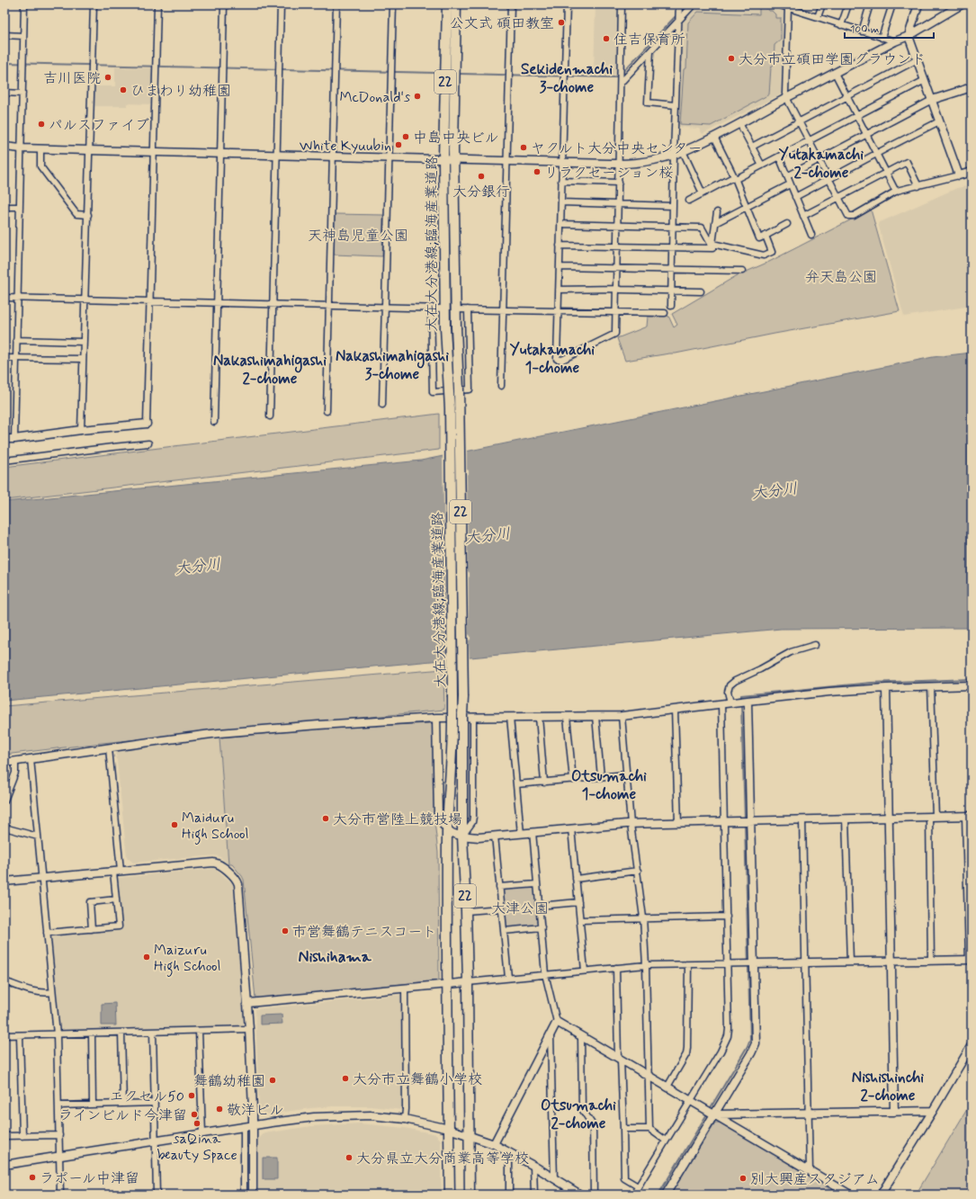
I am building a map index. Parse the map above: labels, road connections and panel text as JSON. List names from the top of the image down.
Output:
{
  "streets": {
    "main road": ["22", "大在大分港線;臨海産業道路"]
  },
  "districts": [
    "Sekidenmachi 3-chome",
    "Yutakamachi 2-chome",
    "Yutakamachi 1-chome",
    "Nakashimahigashi 3-chome",
    "Nakashimahigashi 2-chome",
    "Otsumachi 1-chome",
    "Nishihama",
    "Nishishinchi 2-chome",
    "Otsumachi 2-chome"
  ],
  "water": ["大分川"],
  "parks": ["天神島児童公園", "弁天島公園", "大津公園"],
  "places": [
    "公文式 碩田教室",
    "住吉保育所",
    "大分市立碩田学園グラウンド",
    "吉川医院",
    "ひまわり幼稚園",
    "McDonald's",
    "パルスファイブ",
    "中島中央ビル",
    "White Kyuubin",
    "ヤクルト大分中央センター",
    "リラクセーション桜",
    "大分銀行",
    "大分市営陸上競技場",
    "Maiduru High School",
    "市営舞鶴テニスコート",
    "Maizuru High School",
    "大分市立舞鶴小学校",
    "舞鶴幼稚園",
    "エクセル50",
    "敬洋ビル",
    "ラインビルド今津留",
    "saQina beauty Space",
    "大分県立大分商業高等学校",
    "ラポール中津留",
    "別大興産スタジアム"
  ],
  "scale_bar": "100 m"
}
